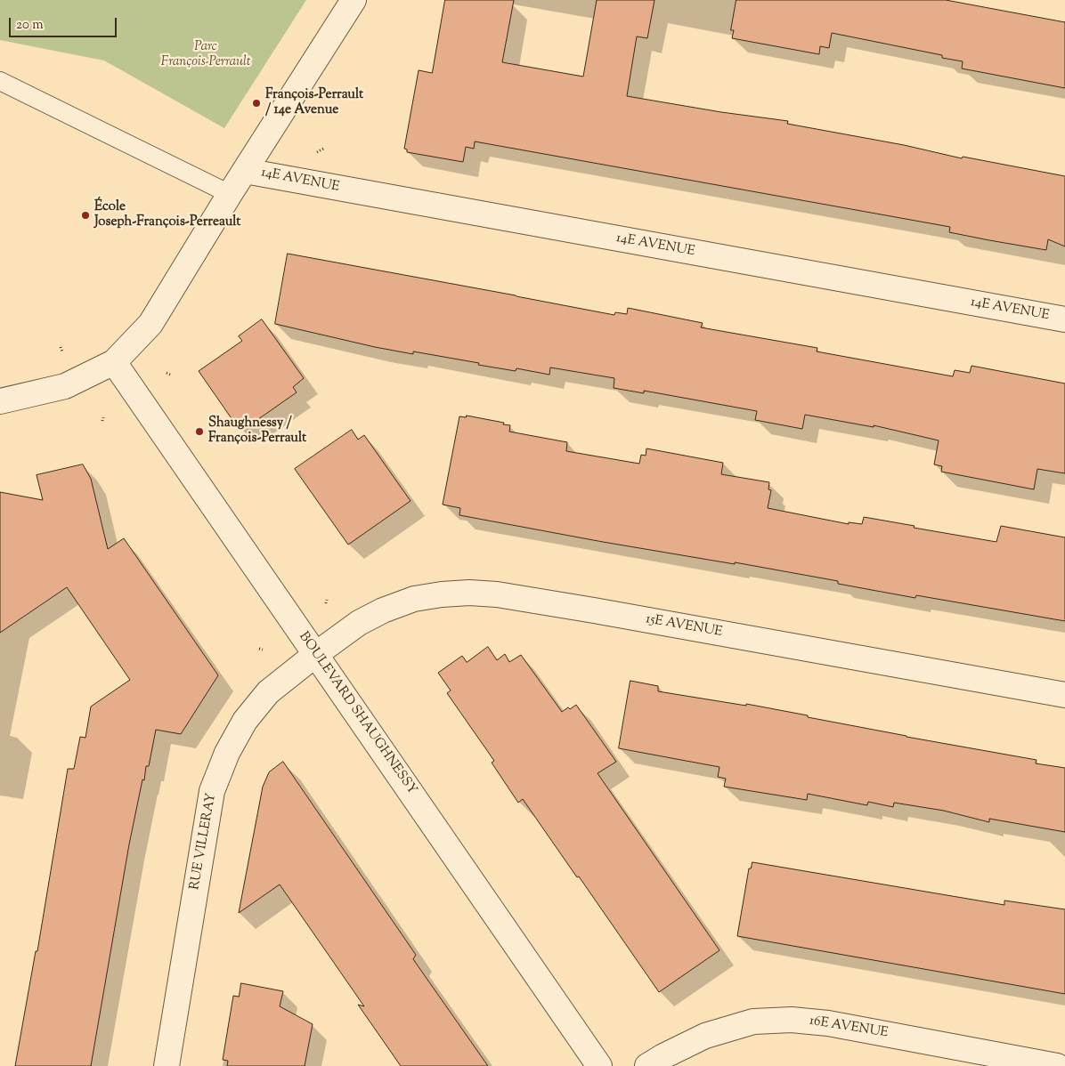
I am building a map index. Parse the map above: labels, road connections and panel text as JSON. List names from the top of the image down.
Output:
{
  "streets": {
    "street": [
      "14E AVENUE",
      "15E AVENUE",
      "BOULEVARD SHAUGHNESSY",
      "RUE VILLERAY",
      "16E AVENUE"
    ]
  },
  "crossings": [
    ["15E AVENUE", "BOULEVARD SHAUGHNESSY"],
    ["15E AVENUE", "RUE VILLERAY"],
    ["BOULEVARD SHAUGHNESSY", "RUE VILLERAY"]
  ],
  "parks": ["Parc François-Perrault"],
  "places": ["François-Perrault / 14e Avenue", "École Joseph-François-Perreault", "Shaughnessy / François-Perrault"],
  "scale_bar": "20 m"
}
